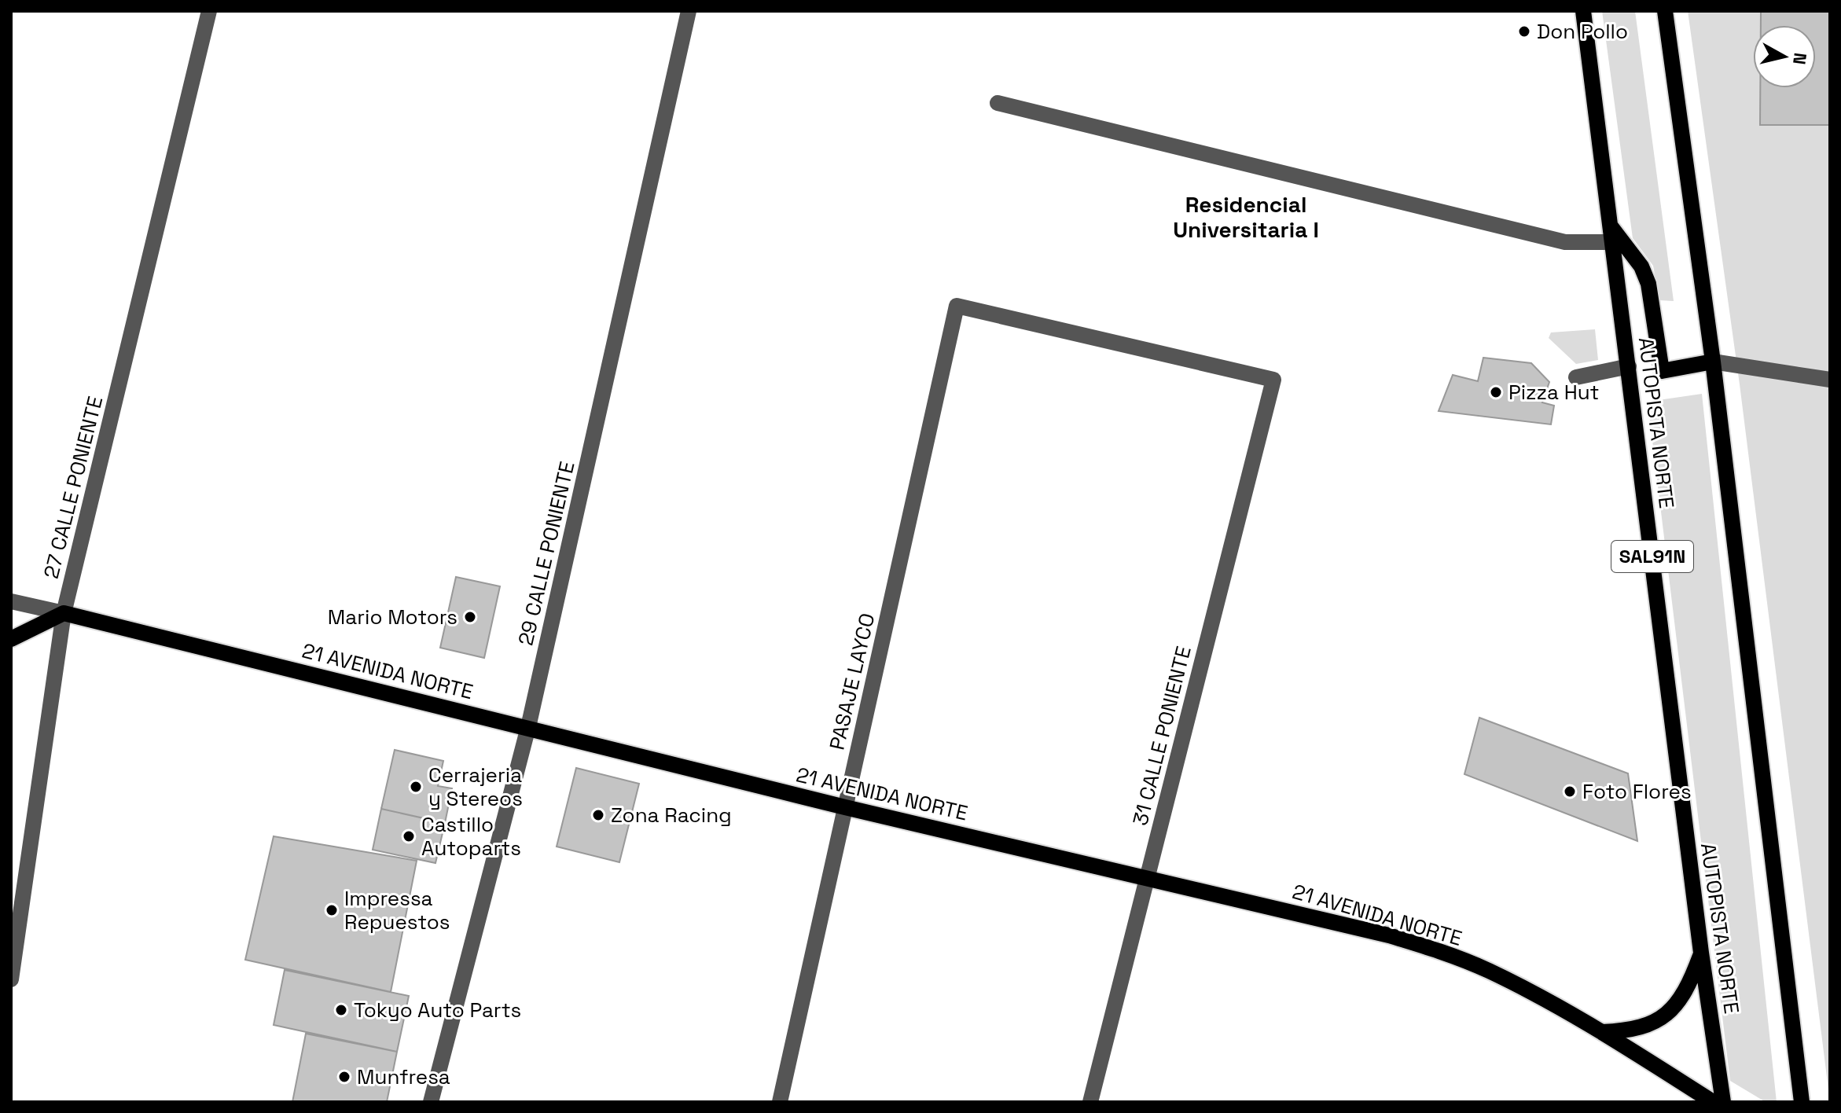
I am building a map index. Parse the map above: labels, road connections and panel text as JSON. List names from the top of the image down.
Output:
{
  "streets": {
    "main road": ["AUTOPISTA NORTE", "SAL91N", "21 AVENIDA NORTE"],
    "street": [
      "27 CALLE PONIENTE",
      "29 CALLE PONIENTE",
      "PASAJE LAYCO",
      "31 CALLE PONIENTE"
    ]
  },
  "crossings": [
    ["27 CALLE PONIENTE", "21 AVENIDA NORTE"],
    ["29 CALLE PONIENTE", "21 AVENIDA NORTE"],
    ["21 AVENIDA NORTE", "PASAJE LAYCO"],
    ["21 AVENIDA NORTE", "31 CALLE PONIENTE"],
    ["PASAJE LAYCO", "31 CALLE PONIENTE"]
  ],
  "districts": ["Residencial Universitaria I"],
  "places": [
    "Don Pollo",
    "Pizza Hut",
    "Mario Motors",
    "Cerrajeria y Stereos",
    "Foto Flores",
    "Zona Racing",
    "Castillo Autoparts",
    "Impressa Repuestos",
    "Tokyo Auto Parts",
    "Munfresa"
  ],
  "north": "right"
}
